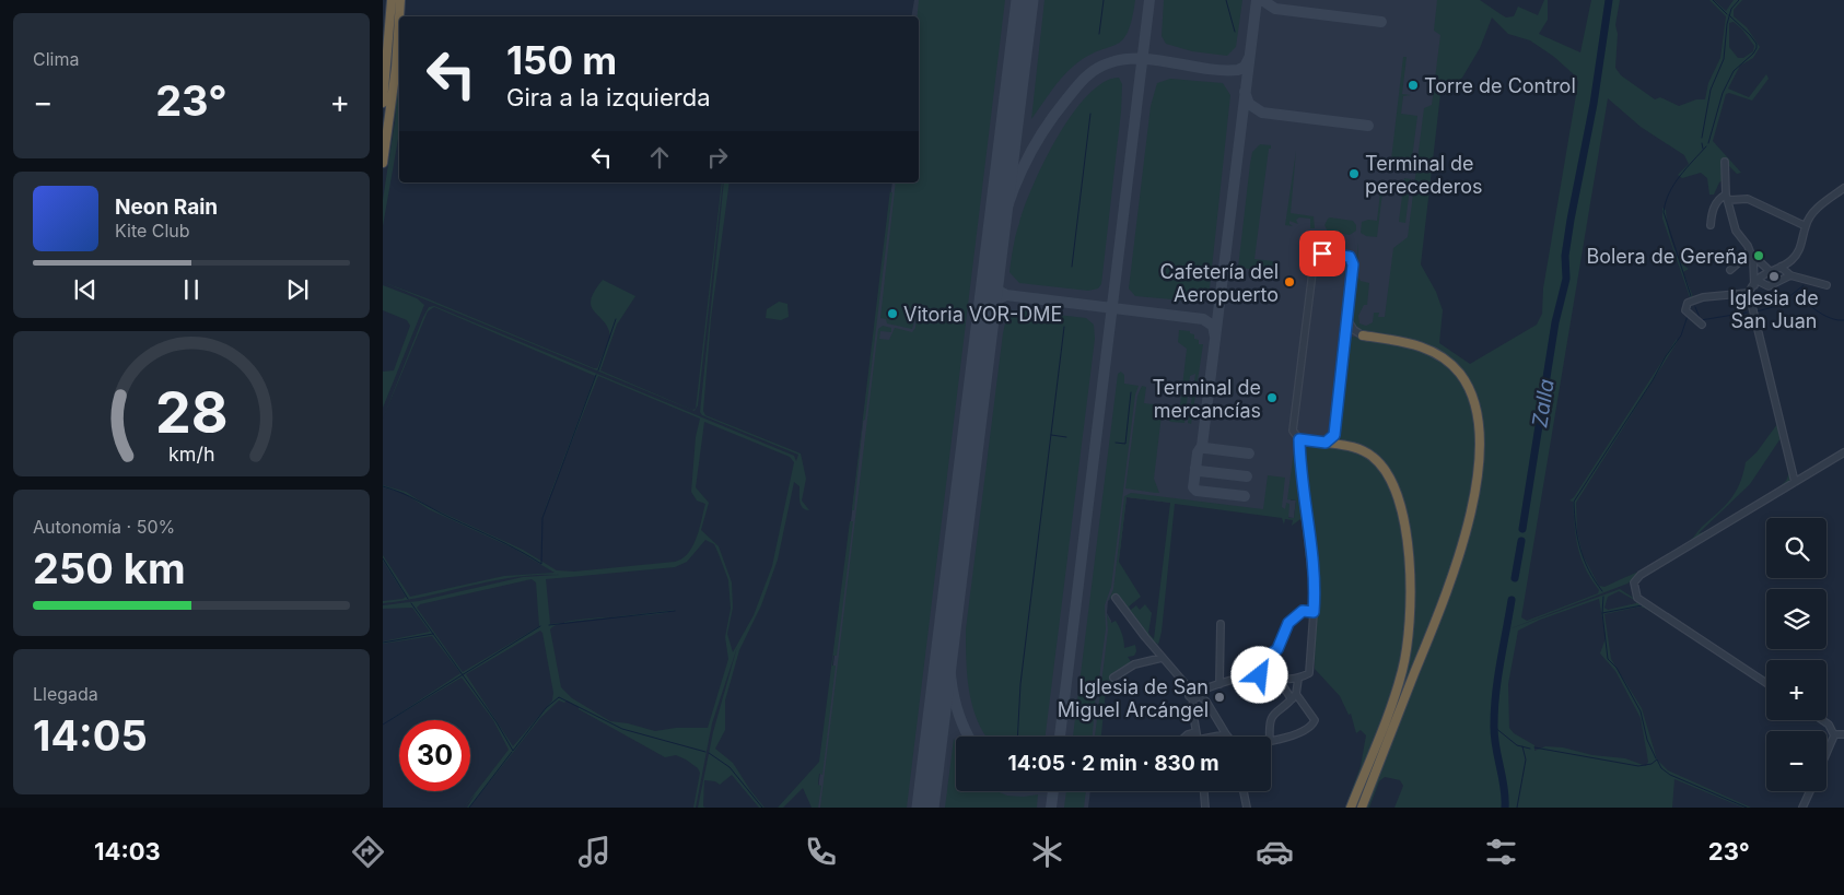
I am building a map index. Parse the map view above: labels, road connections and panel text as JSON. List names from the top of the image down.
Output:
{
  "water": ["Zalla"],
  "places": [
    "Torre de Control",
    "Terminal de perecederos",
    "Bolera de Gereña",
    "Iglesia de San Juan",
    "Cafetería del Aeropuerto",
    "Vitoria VOR-DME",
    "Terminal de mercancías",
    "Iglesia de San Miguel Arcángel"
  ],
  "page": {
    "tile": [
      "Clima",
      ["Autonomía · 50%", "250 km"],
      ["Llegada", "14:05"]
    ],
    "turn": ["150 m", "Gira a la izquierda"],
    "heat": ["−", "23°", "+"],
    "song": ["Neon Rain", "Kite Club"],
    "map_buttons": ["+", "−"],
    "limit": "30",
    "trip": "14:05 · 2 min · 830 m",
    "tabs": ["14:03", "23°"],
    "gauge": ["28", "km/h"]
  }
}
